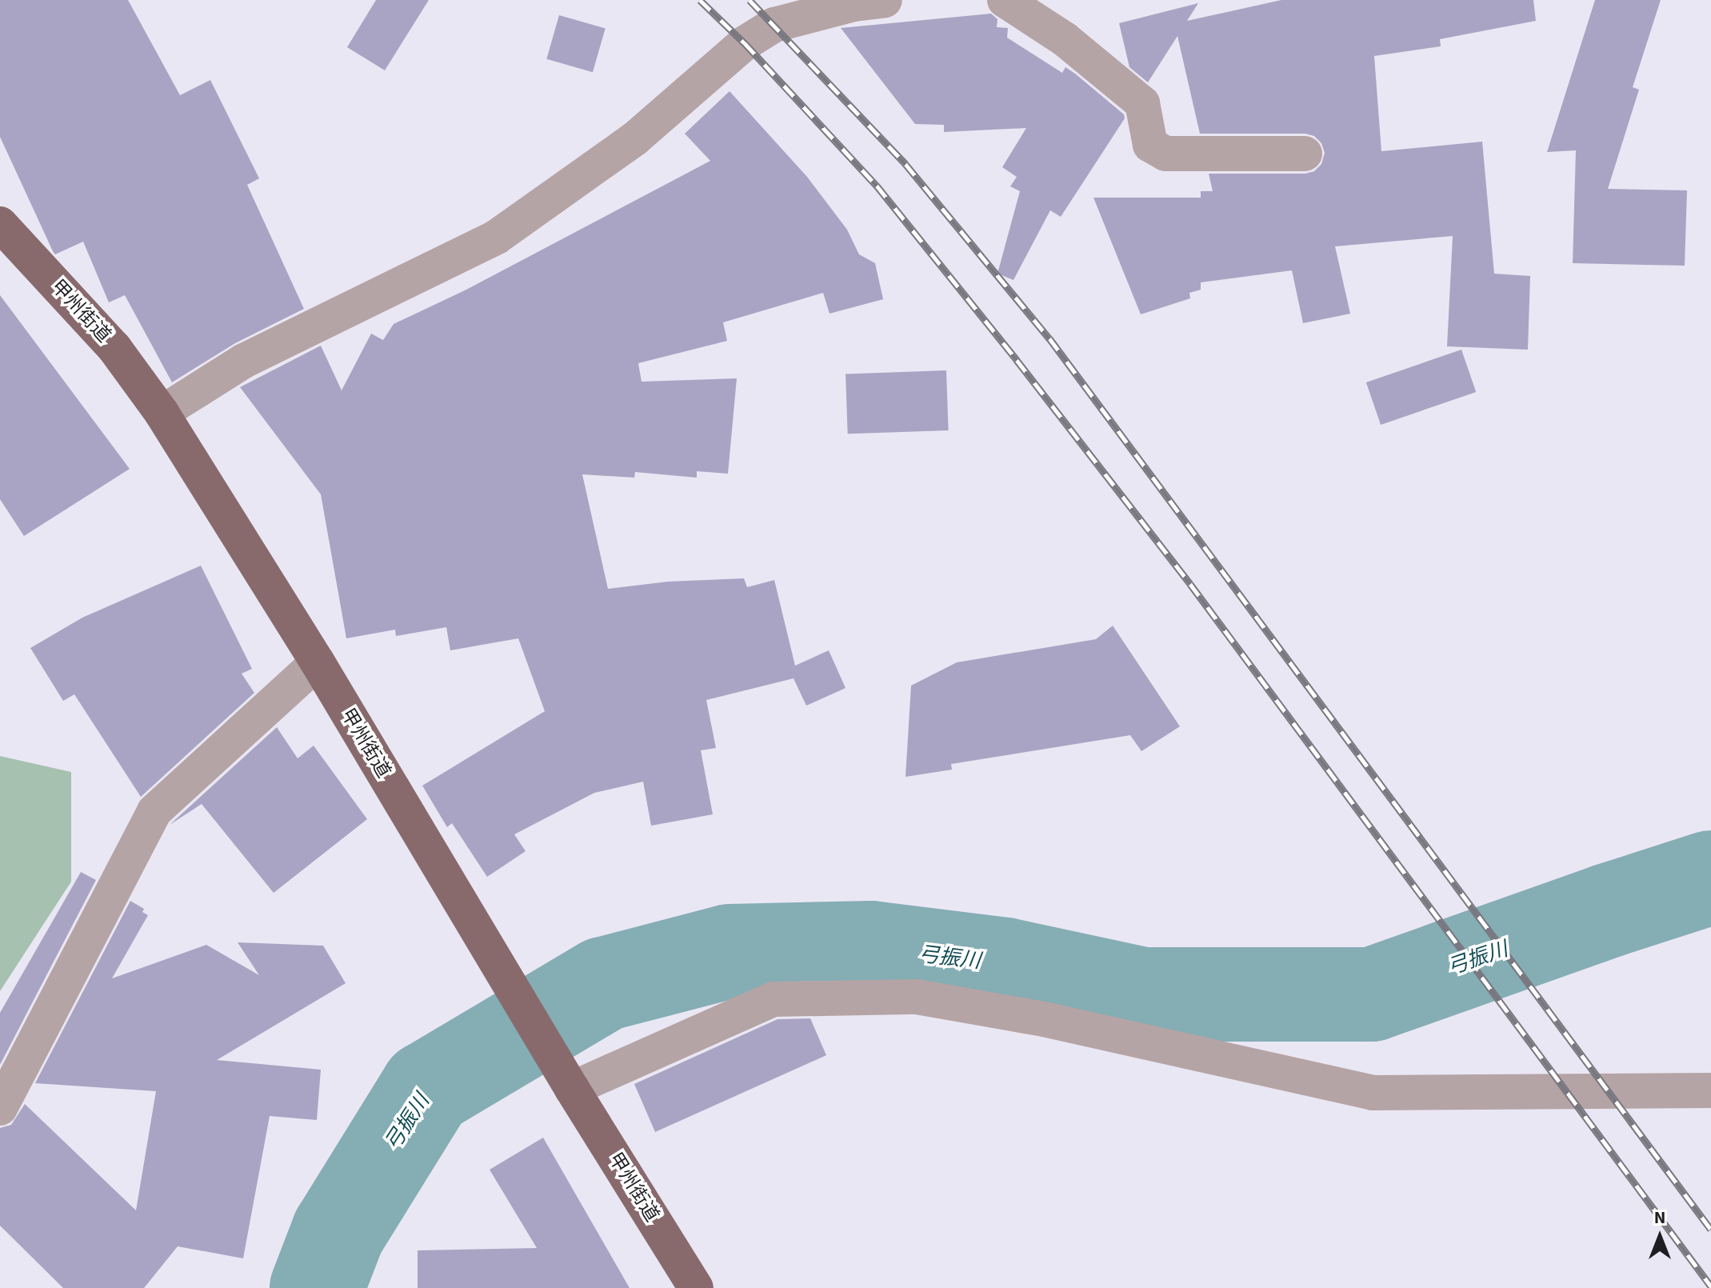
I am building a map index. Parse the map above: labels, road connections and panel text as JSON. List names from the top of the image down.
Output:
{
  "streets": {
    "main road": ["甲州街道"]
  },
  "water": ["弓振川"],
  "north": "top"
}
